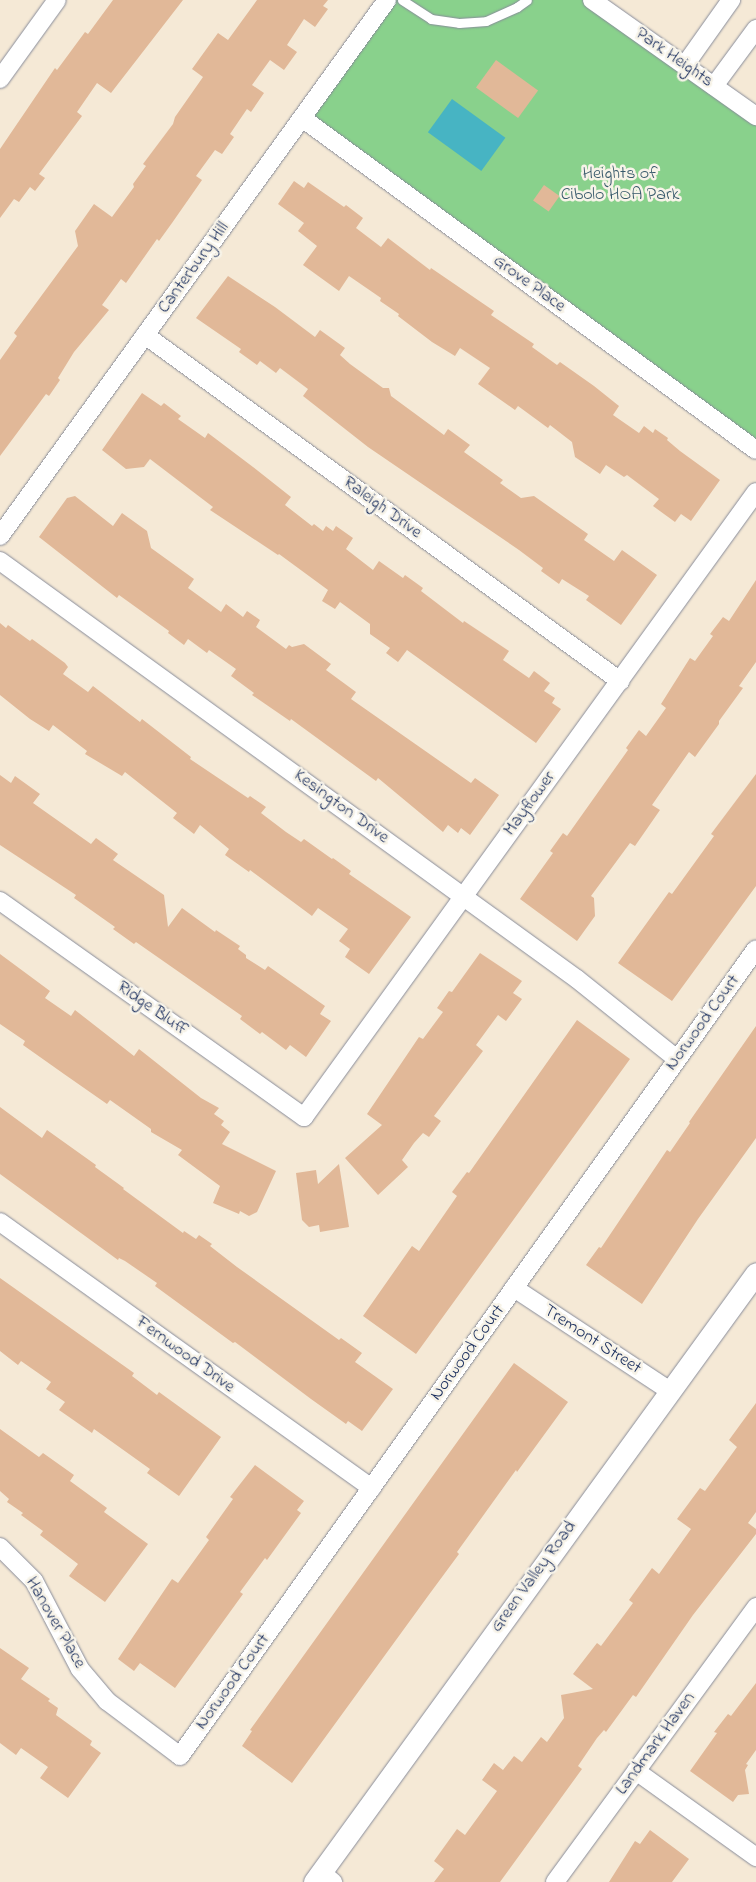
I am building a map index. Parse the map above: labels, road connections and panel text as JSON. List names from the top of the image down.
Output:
{
  "streets": {
    "street": [
      "Park Heights",
      "Canterbury Hill",
      "Grove Place",
      "Raleigh Drive",
      "Mayflower",
      "Kesington Drive",
      "Ridge Bluff",
      "Norwood Court",
      "Tremont Street",
      "Fernwood Drive",
      "Green Valley Road",
      "Hanover Place",
      "Landmark Haven"
    ]
  },
  "crossings": [
    ["Canterbury Hill", "Grove Place"],
    ["Canterbury Hill", "Raleigh Drive"],
    ["Raleigh Drive", "Mayflower"],
    ["Mayflower", "Kesington Drive"],
    ["Mayflower", "Ridge Bluff"],
    ["Kesington Drive", "Norwood Court"],
    ["Norwood Court", "Tremont Street"],
    ["Norwood Court", "Fernwood Drive"],
    ["Norwood Court", "Hanover Place"],
    ["Tremont Street", "Green Valley Road"]
  ],
  "parks": ["Heights of Cibolo HOA Park"]
}
